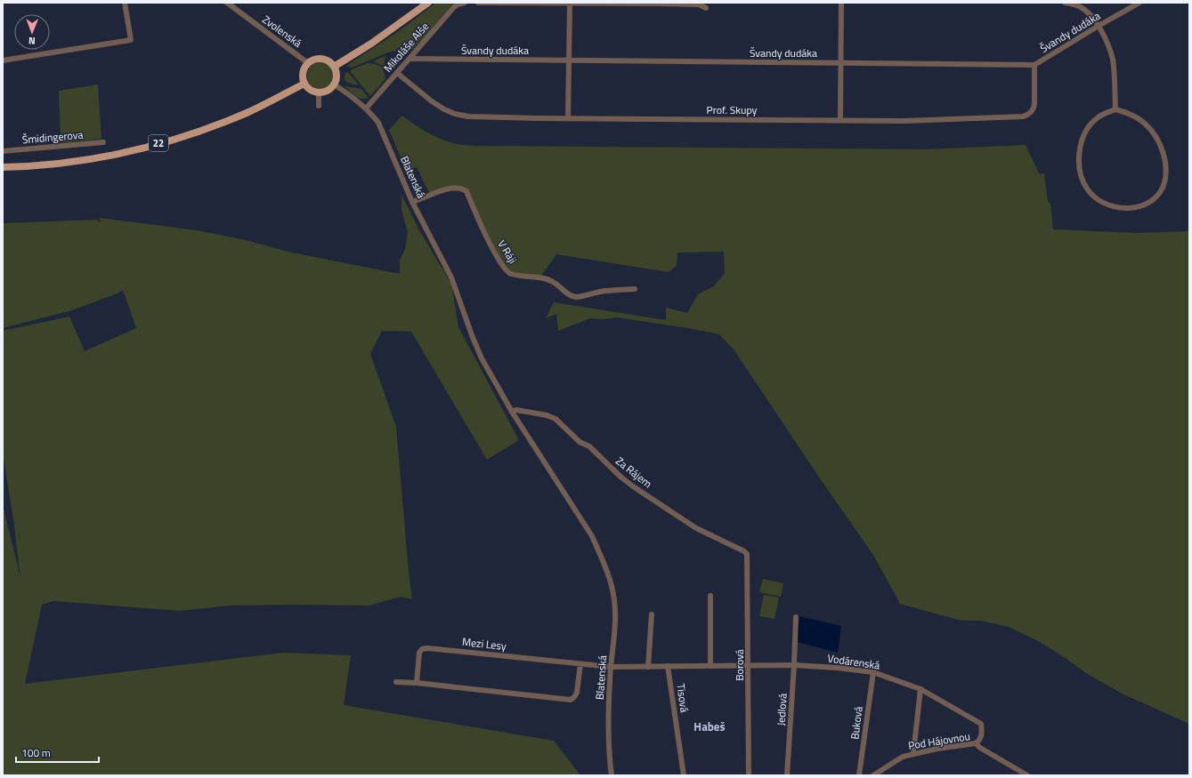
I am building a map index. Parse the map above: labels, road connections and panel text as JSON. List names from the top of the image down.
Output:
{
  "streets": {
    "main road": ["22"],
    "street": [
      "Zvolenská",
      "Švandy dudáka",
      "Mikoláše Alše",
      "Prof. Skupy",
      "Šmidingerova",
      "Blatenská",
      "V Ráji",
      "Za Rájem",
      "Mezi Lesy",
      "Vodárenská",
      "Borová",
      "Tisová",
      "Jedlová",
      "Buková",
      "Pod Hájovnou"
    ]
  },
  "crossings": [
    ["Zvolenská", "22"],
    ["Zvolenská", "Blatenská"],
    ["Švandy dudáka", "Mikoláše Alše"],
    ["Švandy dudáka", "Prof. Skupy"],
    ["Mikoláše Alše", "Prof. Skupy"],
    ["Mikoláše Alše", "Blatenská"],
    ["22", "Blatenská"],
    ["Blatenská", "V Ráji"],
    ["Blatenská", "Za Rájem"],
    ["Blatenská", "Mezi Lesy"],
    ["Blatenská", "Vodárenská"],
    ["Za Rájem", "Borová"],
    ["Mezi Lesy", "Vodárenská"],
    ["Vodárenská", "Borová"],
    ["Vodárenská", "Tisová"],
    ["Vodárenská", "Jedlová"],
    ["Vodárenská", "Buková"],
    ["Vodárenská", "Pod Hájovnou"]
  ],
  "districts": ["Habeš"],
  "scale_bar": "100 m",
  "north": "bottom"
}
